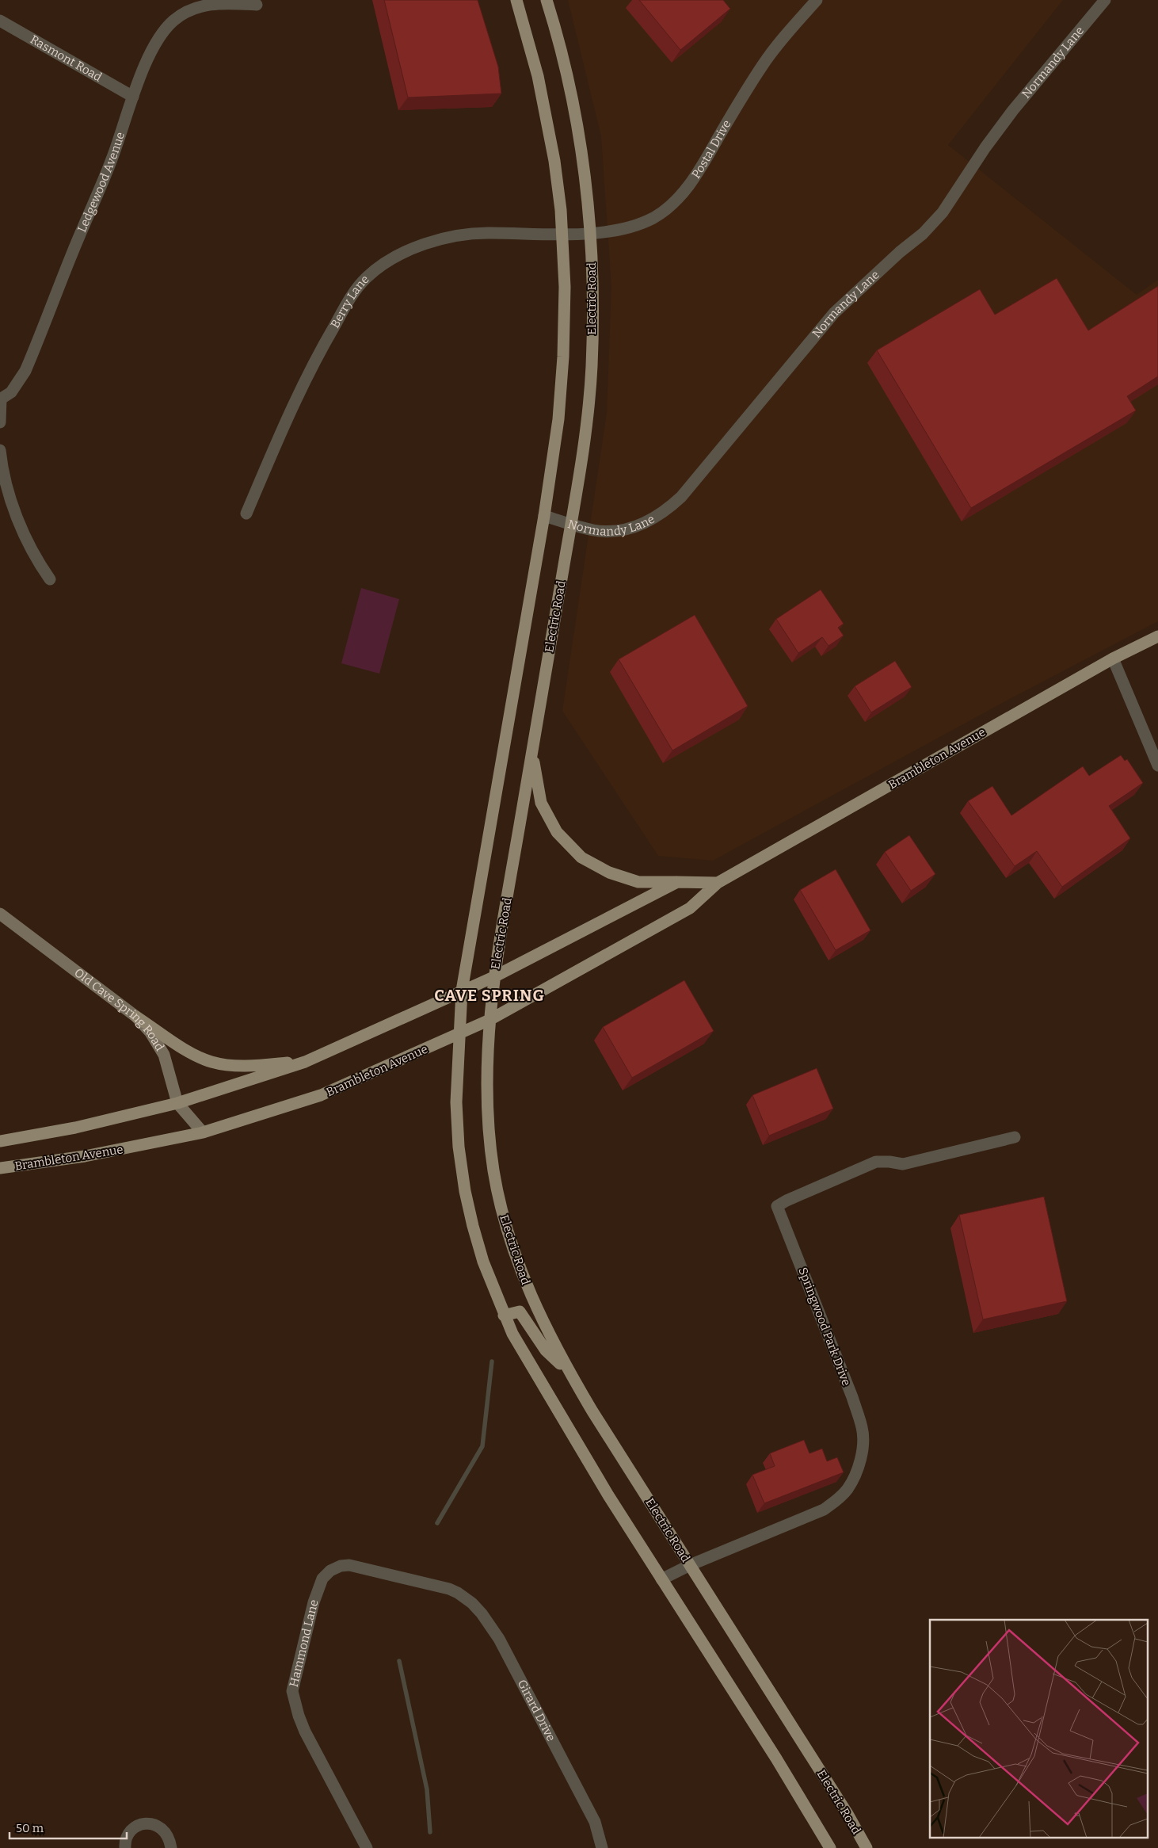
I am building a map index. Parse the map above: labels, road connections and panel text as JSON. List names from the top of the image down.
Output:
{
  "streets": {
    "main road": ["Electric Road", "Brambleton Avenue"],
    "street": [
      "Rasmont Road",
      "Normandy Lane",
      "Postal Drive",
      "Ledgewood Avenue",
      "Berry Lane",
      "Old Cave Spring Road",
      "Springwood Park Drive",
      "Hammond Lane",
      "Girard Drive"
    ]
  },
  "crossings": [
    ["Rasmont Road", "Ledgewood Avenue"],
    ["Normandy Lane", "Electric Road"],
    ["Postal Drive", "Electric Road"],
    ["Postal Drive", "Berry Lane"],
    ["Electric Road", "Brambleton Avenue"],
    ["Electric Road", "Springwood Park Drive"],
    ["Brambleton Avenue", "Old Cave Spring Road"],
    ["Hammond Lane", "Girard Drive"]
  ],
  "districts": ["CAVE SPRING"],
  "scale_bar": "50 m"
}
